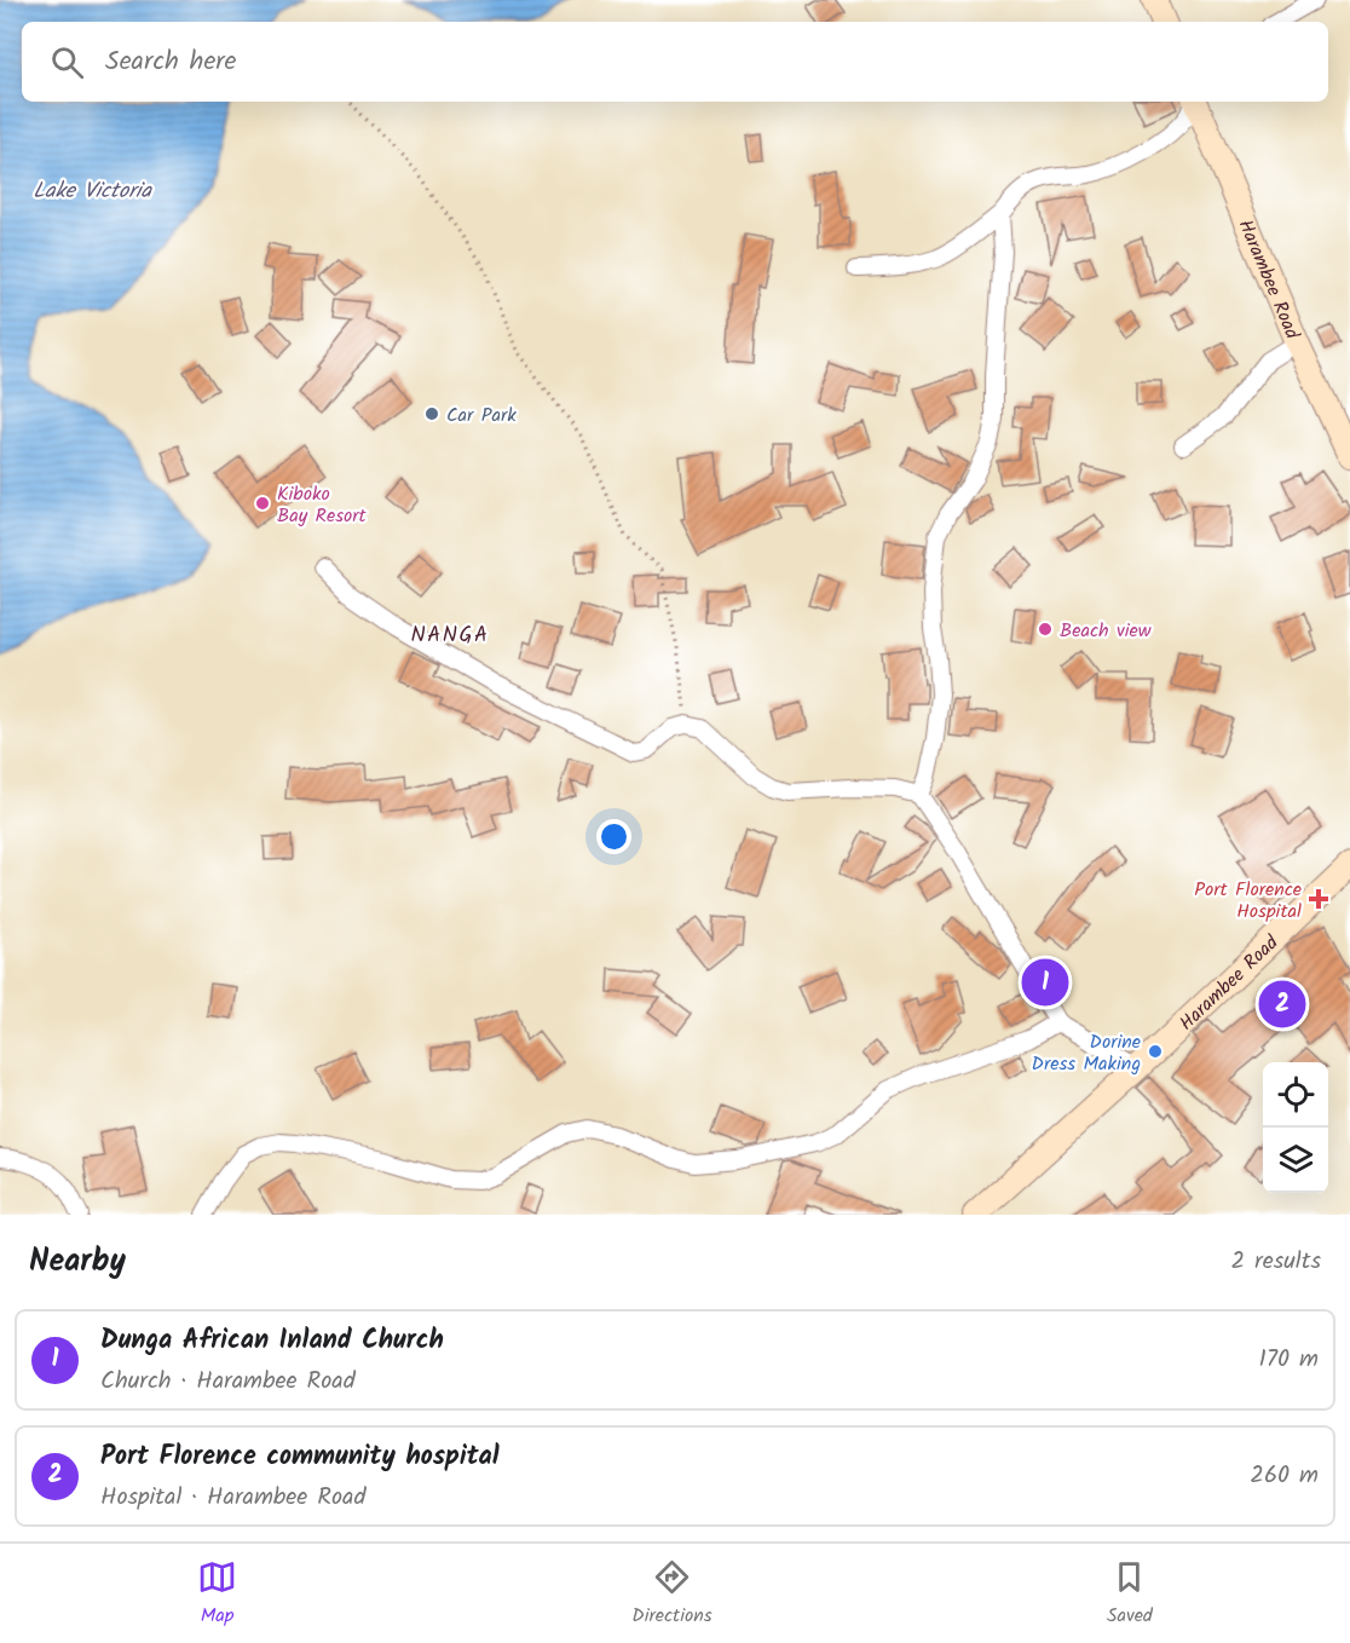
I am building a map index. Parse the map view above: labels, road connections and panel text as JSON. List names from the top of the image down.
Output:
{
  "streets": {
    "main road": ["Harambee Road"]
  },
  "districts": ["NANGA"],
  "water": ["Lake Victoria"],
  "places": {
    "other": [
      "Car Park",
      "Kiboko Bay Resort",
      "Beach view",
      "Dorine Dress Making"
    ],
    "health": ["Port Florence Hospital"]
  },
  "page": {
    "search": "Search here",
    "pins": ["1", "2"],
    "heading": ["Nearby", "2 results"],
    "list": [
      {
        "mark": "1",
        "name": "Dunga African Inland Church",
        "note": "Church · Harambee Road",
        "value": "170 m"
      },
      {
        "mark": "2",
        "name": "Port Florence community hospital",
        "note": "Hospital · Harambee Road",
        "value": "260 m"
      }
    ],
    "nav": ["Map", "Directions", "Saved"]
  }
}
